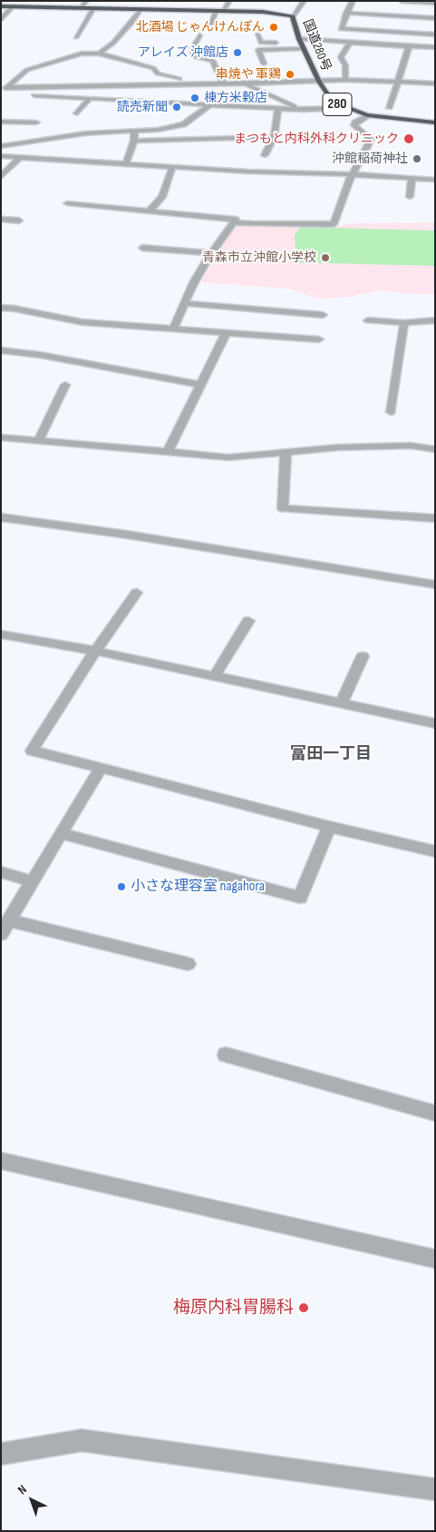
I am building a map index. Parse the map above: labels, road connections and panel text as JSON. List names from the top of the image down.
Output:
{
  "streets": {
    "highway": ["国道280号", "280"]
  },
  "districts": ["富田一丁目"],
  "places": [
    "北酒場 じゃんけんぽん",
    "アレイズ 沖館店",
    "串焼や 軍鶏",
    "棟方米穀店",
    "読売新聞",
    "まつもと内科外科クリニック",
    "沖館稲荷神社",
    "青森市立沖館小学校",
    "小さな理容室 nagahora",
    "梅原内科胃腸科"
  ],
  "north": "top left"
}
